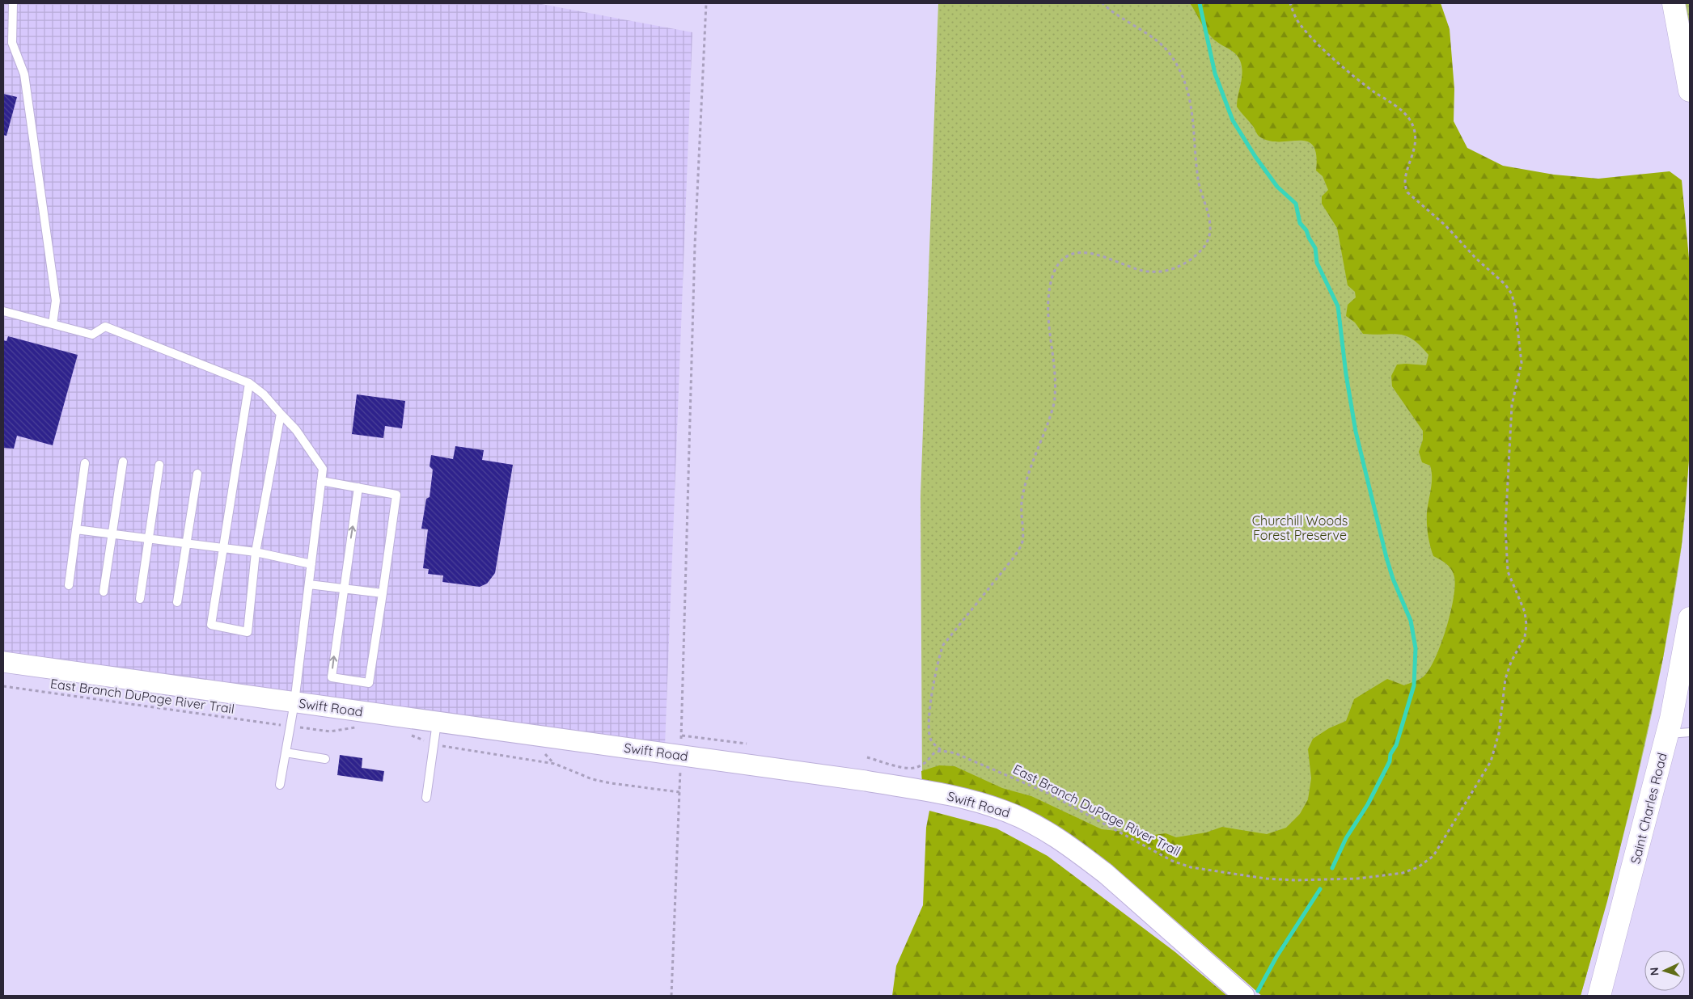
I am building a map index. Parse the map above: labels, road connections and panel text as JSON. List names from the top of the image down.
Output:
{
  "streets": {
    "main road": ["Saint Charles Road"],
    "street": ["Swift Road"],
    "path": ["East Branch DuPage River Trail"]
  },
  "parks": ["Churchill Woods Forest Preserve"],
  "north": "left"
}
